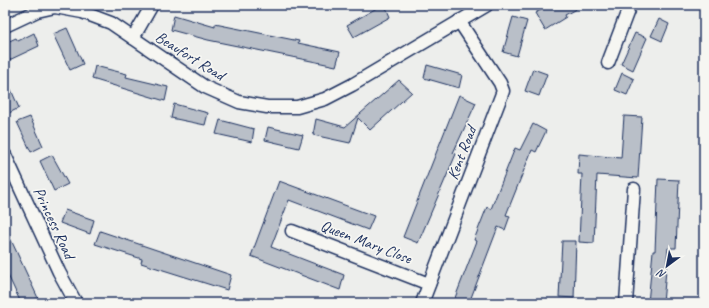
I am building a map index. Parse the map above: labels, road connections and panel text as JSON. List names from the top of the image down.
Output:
{
  "streets": {
    "street": [
      "Beaufort Road",
      "Kent Road",
      "Princess Road",
      "Queen Mary Close"
    ]
  },
  "crossings": [
    ["Beaufort Road", "Kent Road"],
    ["Kent Road", "Queen Mary Close"]
  ],
  "north": "bottom left"
}
